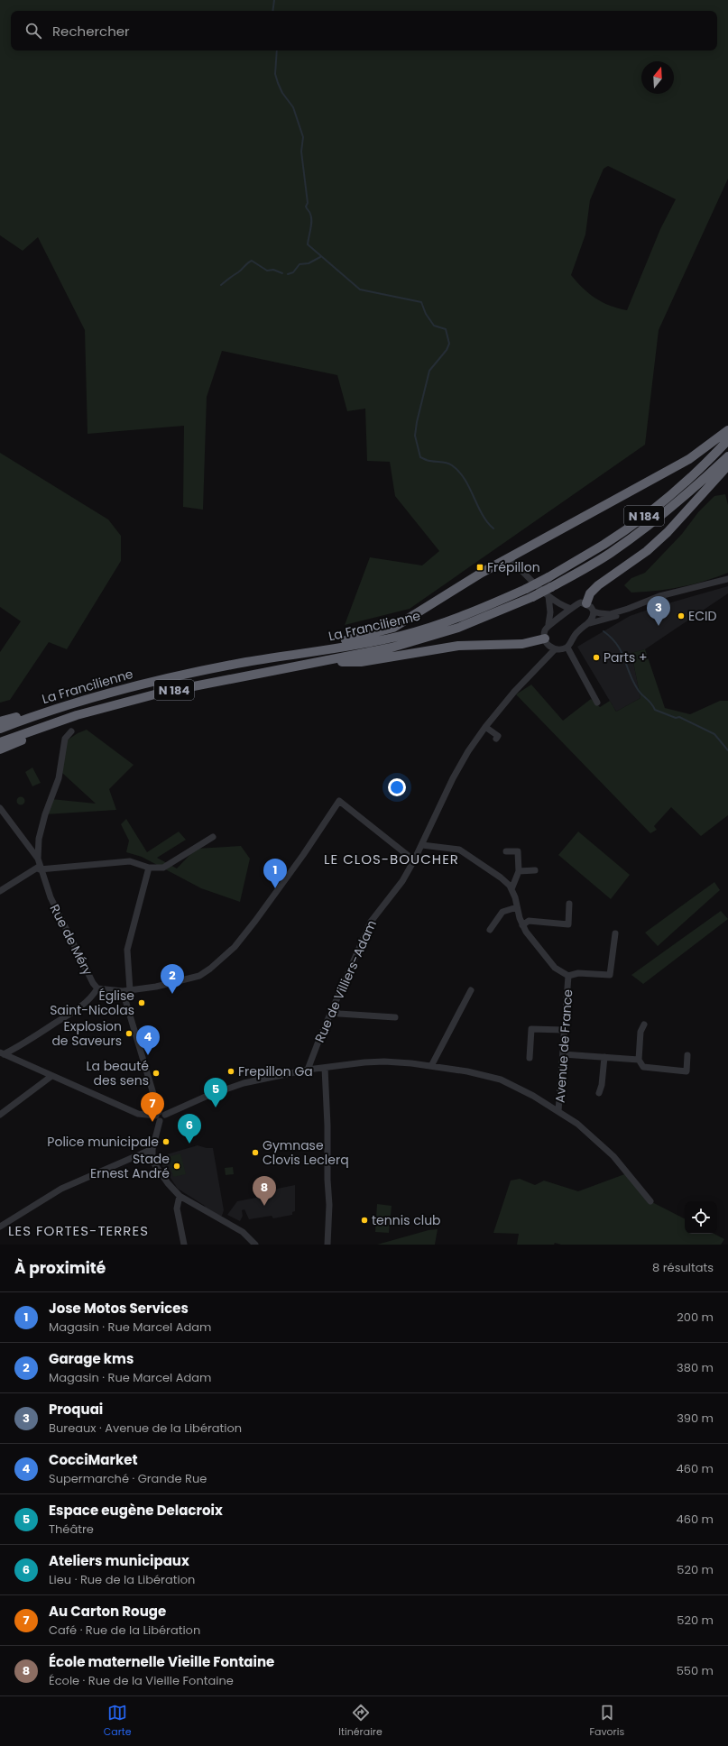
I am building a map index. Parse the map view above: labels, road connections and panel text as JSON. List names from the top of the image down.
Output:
{
  "streets": {
    "highway": ["N 184", "La Francilienne"],
    "street": ["Rue de Méry", "Rue de Villiers-Adam", "Avenue de France"]
  },
  "crossings": [
    ["Rue de Villiers-Adam", "Avenue de France"]
  ],
  "districts": ["LE CLOS-BOUCHER", "LES FORTES-TERRES"],
  "places": {
    "transit": ["Frépillon"],
    "other": [
      "ECID",
      "Parts +",
      "Église Saint-Nicolas",
      "Explosion de Saveurs",
      "Frepillon Ga",
      "La beauté des sens",
      "Police municipale",
      "Gymnase Clovis Leclerq",
      "Stade Ernest André",
      "tennis club"
    ]
  },
  "north": "top",
  "page": {
    "search": "Rechercher",
    "pins": [
      "3",
      "1",
      "2",
      "4",
      "5",
      "7",
      "6",
      "8"
    ],
    "heading": ["À proximité", "8 résultats"],
    "list": [
      {
        "mark": "1",
        "name": "Jose Motos Services",
        "note": "Magasin · Rue Marcel Adam",
        "value": "200 m"
      },
      {
        "mark": "2",
        "name": "Garage kms",
        "note": "Magasin · Rue Marcel Adam",
        "value": "380 m"
      },
      {
        "mark": "3",
        "name": "Proquai",
        "note": "Bureaux · Avenue de la Libération",
        "value": "390 m"
      },
      {
        "mark": "4",
        "name": "CocciMarket",
        "note": "Supermarché · Grande Rue",
        "value": "460 m"
      },
      {
        "mark": "5",
        "name": "Espace eugène Delacroix",
        "note": "Théâtre",
        "value": "460 m"
      },
      {
        "mark": "6",
        "name": "Ateliers municipaux",
        "note": "Lieu · Rue de la Libération",
        "value": "520 m"
      },
      {
        "mark": "7",
        "name": "Au Carton Rouge",
        "note": "Café · Rue de la Libération",
        "value": "520 m"
      },
      {
        "mark": "8",
        "name": "École maternelle Vieille Fontaine",
        "note": "École · Rue de la Vieille Fontaine",
        "value": "550 m"
      }
    ],
    "nav": ["Carte", "Itinéraire", "Favoris"]
  }
}
